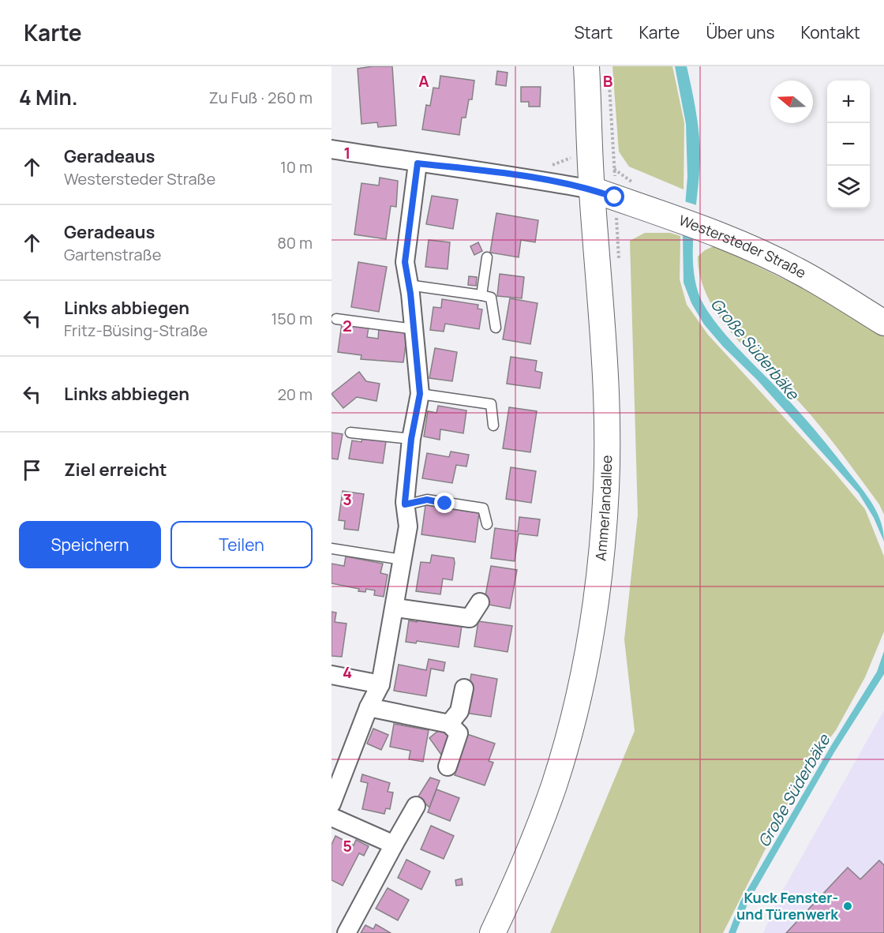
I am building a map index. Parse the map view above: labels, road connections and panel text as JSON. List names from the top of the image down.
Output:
{
  "streets": {
    "main road": ["Westersteder Straße", "Ammerlandallee"]
  },
  "crossings": [
    ["Westersteder Straße", "Ammerlandallee"]
  ],
  "water": ["Große Süderbäke"],
  "places": ["Kuck Fenster- und Türenwerk"],
  "north": "left",
  "page": {
    "header": "Karte",
    "nav": [
      "Start",
      "Karte",
      "Über uns",
      "Kontakt"
    ],
    "heading": ["4 Min.", "Zu Fuß · 260 m"],
    "map_buttons": ["+", "−"],
    "list": [
      ["Geradeaus", "Westersteder Straße", "10 m"],
      ["Geradeaus", "Gartenstraße", "80 m"],
      ["Links abbiegen", "Fritz-Büsing-Straße", "150 m"],
      ["Links abbiegen", "20 m"],
      "Ziel erreicht"
    ],
    "buttons": ["Speichern", "Teilen"]
  },
  "grid": {
    "columns": ["A", "B"],
    "rows": [
      "1",
      "2",
      "3",
      "4",
      "5"
    ]
  }
}
